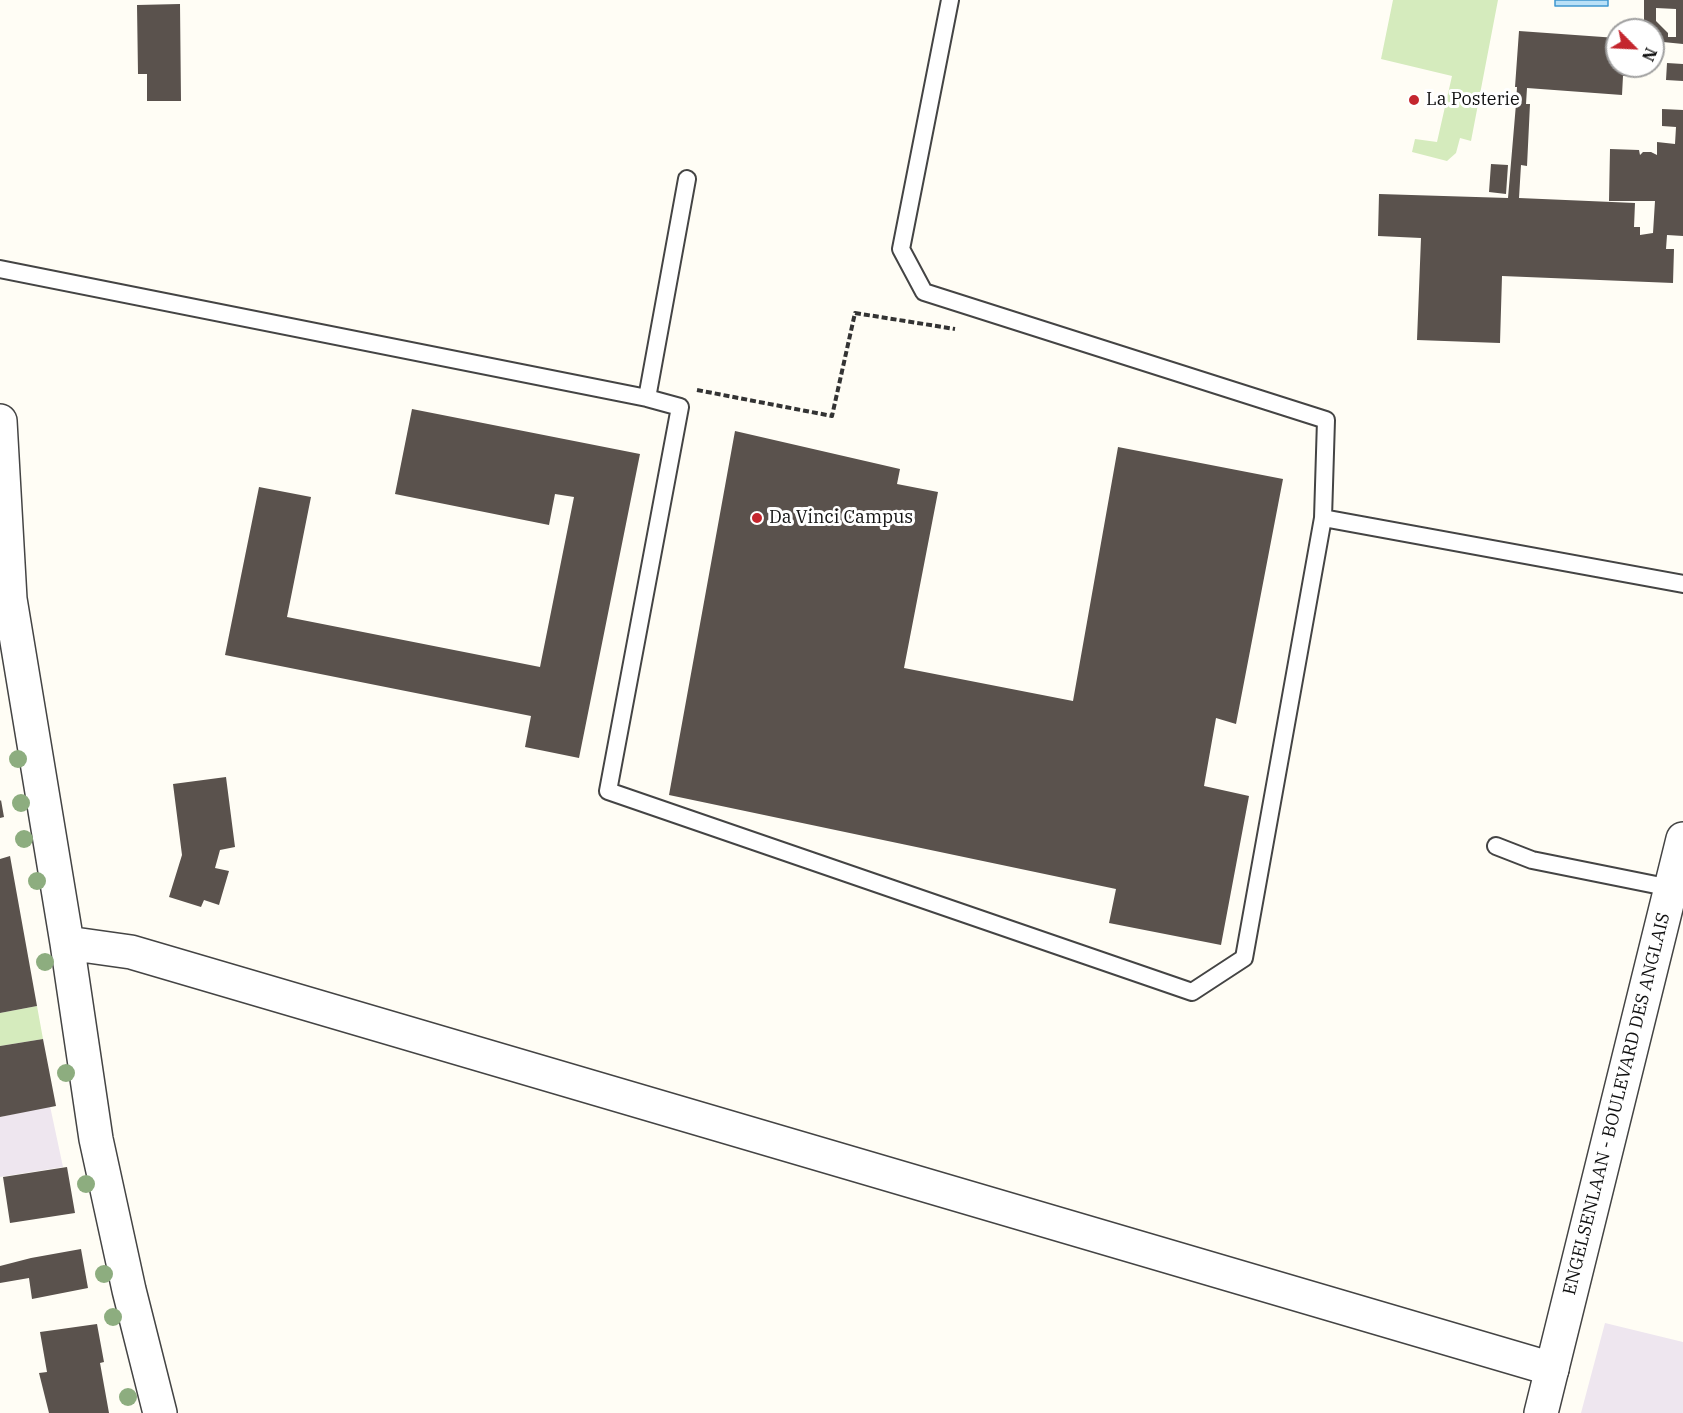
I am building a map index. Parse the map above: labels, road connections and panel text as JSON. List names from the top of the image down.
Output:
{
  "streets": {
    "street": ["ENGELSENLAAN - BOULEVARD DES ANGLAIS"]
  },
  "places": ["La Posterie", "Da Vinci Campus"],
  "north": "bottom right"
}
